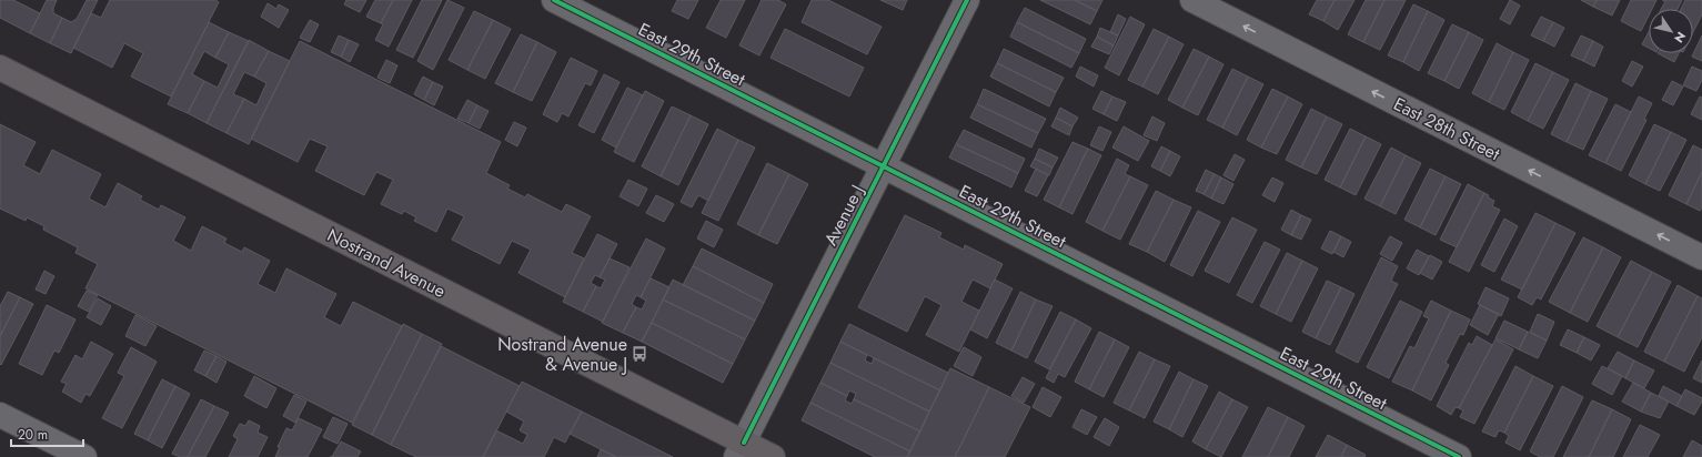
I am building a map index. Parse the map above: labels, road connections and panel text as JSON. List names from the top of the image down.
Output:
{
  "streets": {
    "main road": ["Nostrand Avenue"],
    "street": ["East 29th Street", "East 28th Street", "Avenue J"]
  },
  "crossings": [
    ["East 29th Street", "Avenue J"],
    ["Avenue J", "Nostrand Avenue"]
  ],
  "one_way": ["East 28th Street"],
  "places": {
    "bus stop": ["Nostrand Avenue & Avenue J"]
  },
  "scale_bar": "20 m",
  "north": "bottom right"
}
